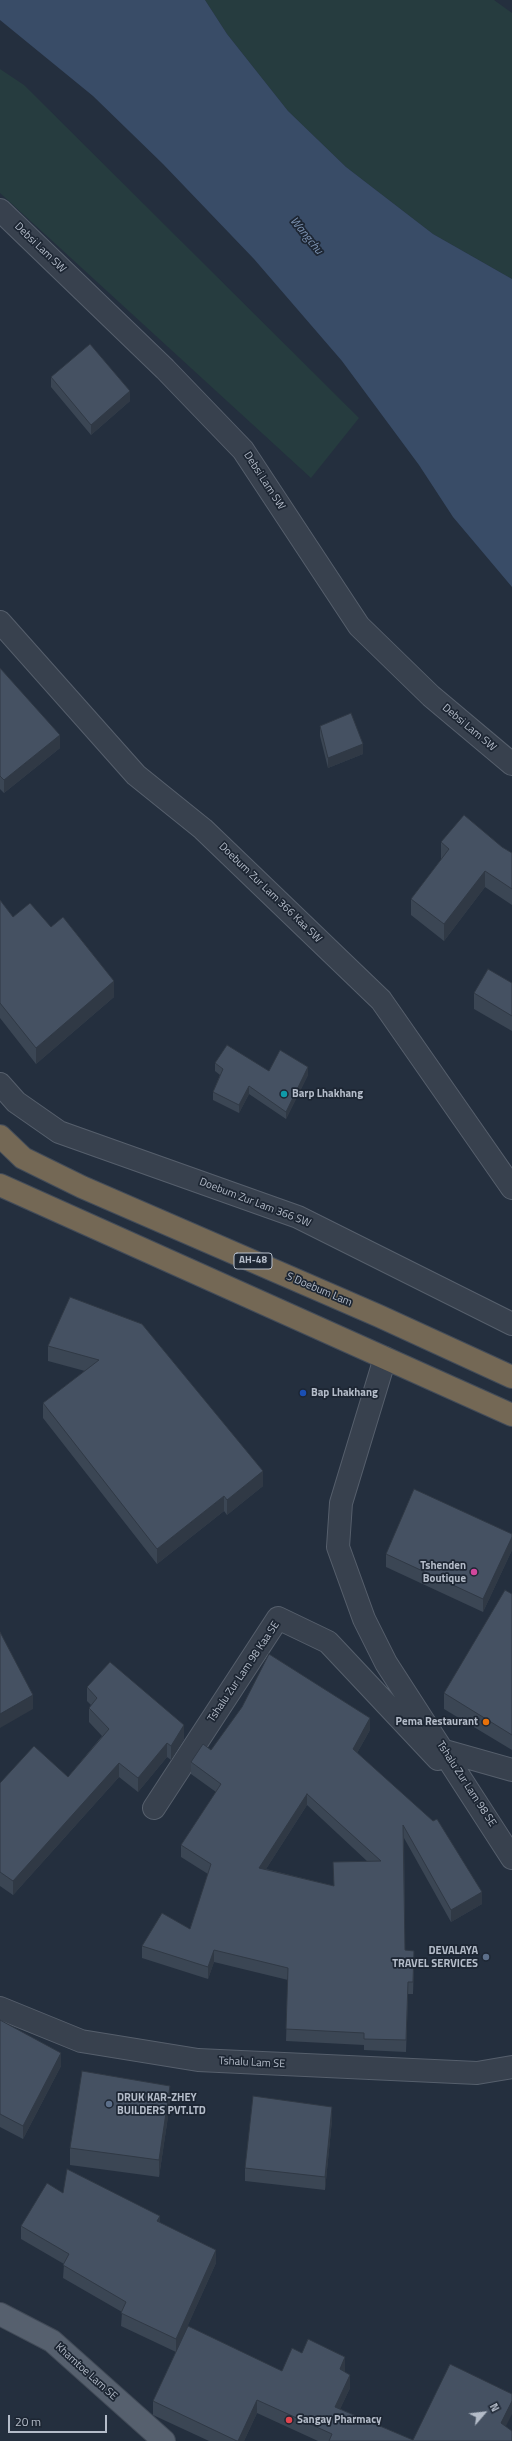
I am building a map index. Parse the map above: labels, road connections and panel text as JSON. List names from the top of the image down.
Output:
{
  "streets": {
    "highway": ["AH-48", "S Doebum Lam"],
    "main road": ["Khamtoe Lam SE"],
    "street": [
      "Debsi Lam SW",
      "Doebum Zur Lam 366 Kaa SW",
      "Doebum Zur Lam 366 SW",
      "Tshalu Zur Lam 98 Kaa SE",
      "Tshalu Zur Lam 98 SE",
      "Tshalu Lam SE"
    ]
  },
  "crossings": [
    ["Tshalu Zur Lam 98 Kaa SE", "Tshalu Zur Lam 98 SE"]
  ],
  "water": ["Wangchu"],
  "places": [
    "Barp Lhakhang",
    "Bap Lhakhang",
    "Tshenden Boutique",
    "Pema Restaurant",
    "DEVALAYA TRAVEL SERVICES",
    "DRUK KAR-ZHEY BUILDERS PVT.LTD",
    "Sangay Pharmacy"
  ],
  "scale_bar": "20 m",
  "north": "top right"
}
